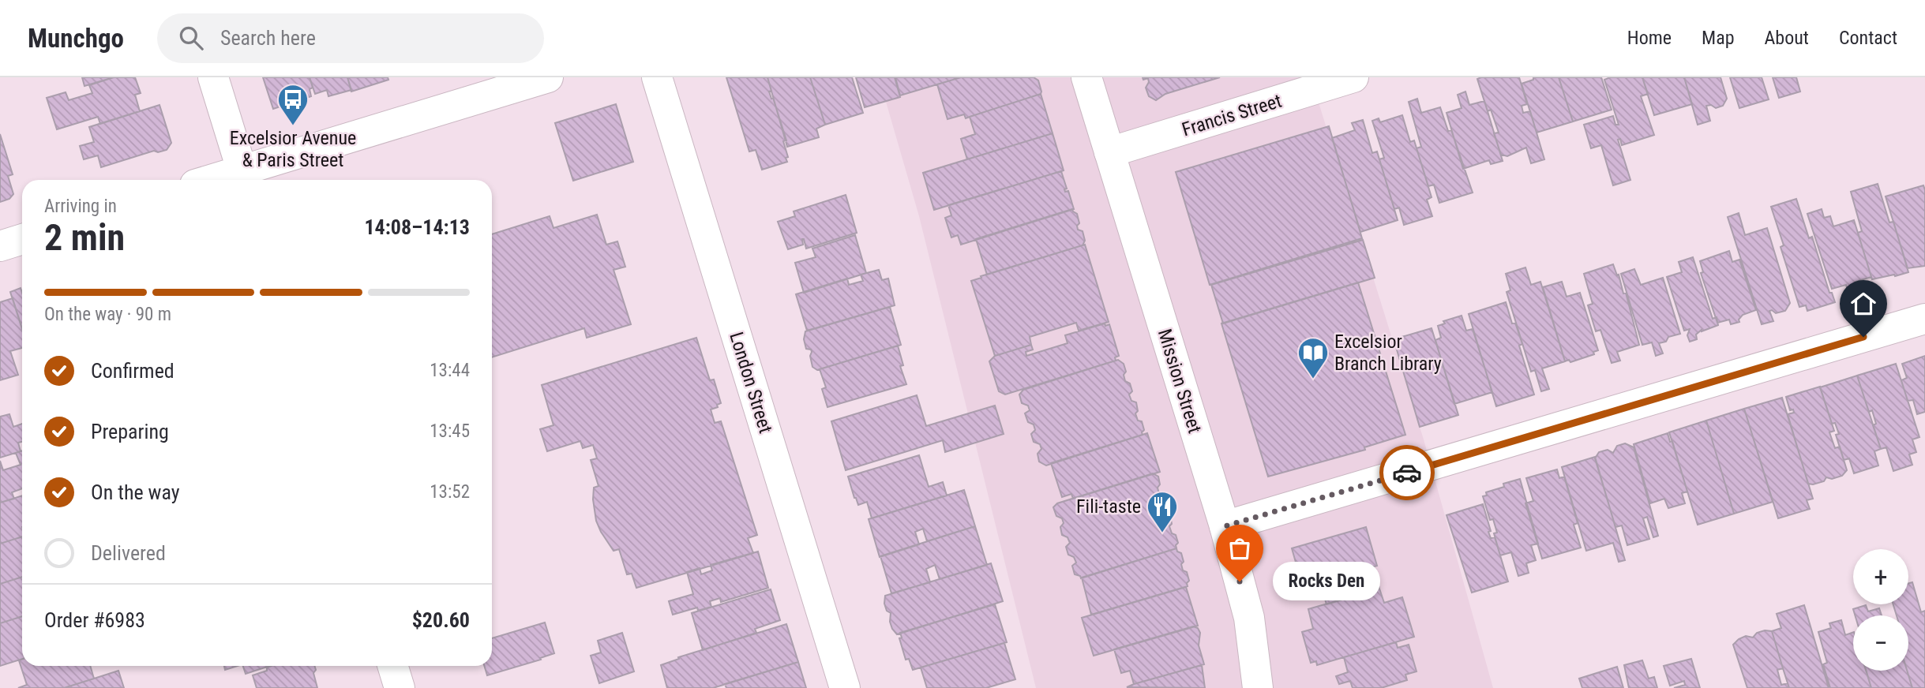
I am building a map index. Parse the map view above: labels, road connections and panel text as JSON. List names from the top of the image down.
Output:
{
  "streets": {
    "street": ["Francis Street", "Mission Street", "London Street"]
  },
  "crossings": [
    ["Francis Street", "Mission Street"]
  ],
  "places": {
    "bus stop": ["Excelsior Avenue & Paris Street"],
    "library": ["Excelsior Branch Library"],
    "restaurant": ["Fili-taste"],
    "other": ["Rocks Den"]
  },
  "page": {
    "header": "Munchgo",
    "search": "Search here",
    "nav": [
      "Home",
      "Map",
      "About",
      "Contact"
    ],
    "heading": ["2 min", "Arriving in", "14:08–14:13"],
    "panel": ["Order #6983", "$20.60"],
    "bar": "On the way · 90 m",
    "list": [
      ["Confirmed", "13:44"],
      ["Preparing", "13:45"],
      ["On the way", "13:52"],
      "Delivered"
    ],
    "map_buttons": ["+", "−"],
    "bubble": "Rocks Den"
  }
}
